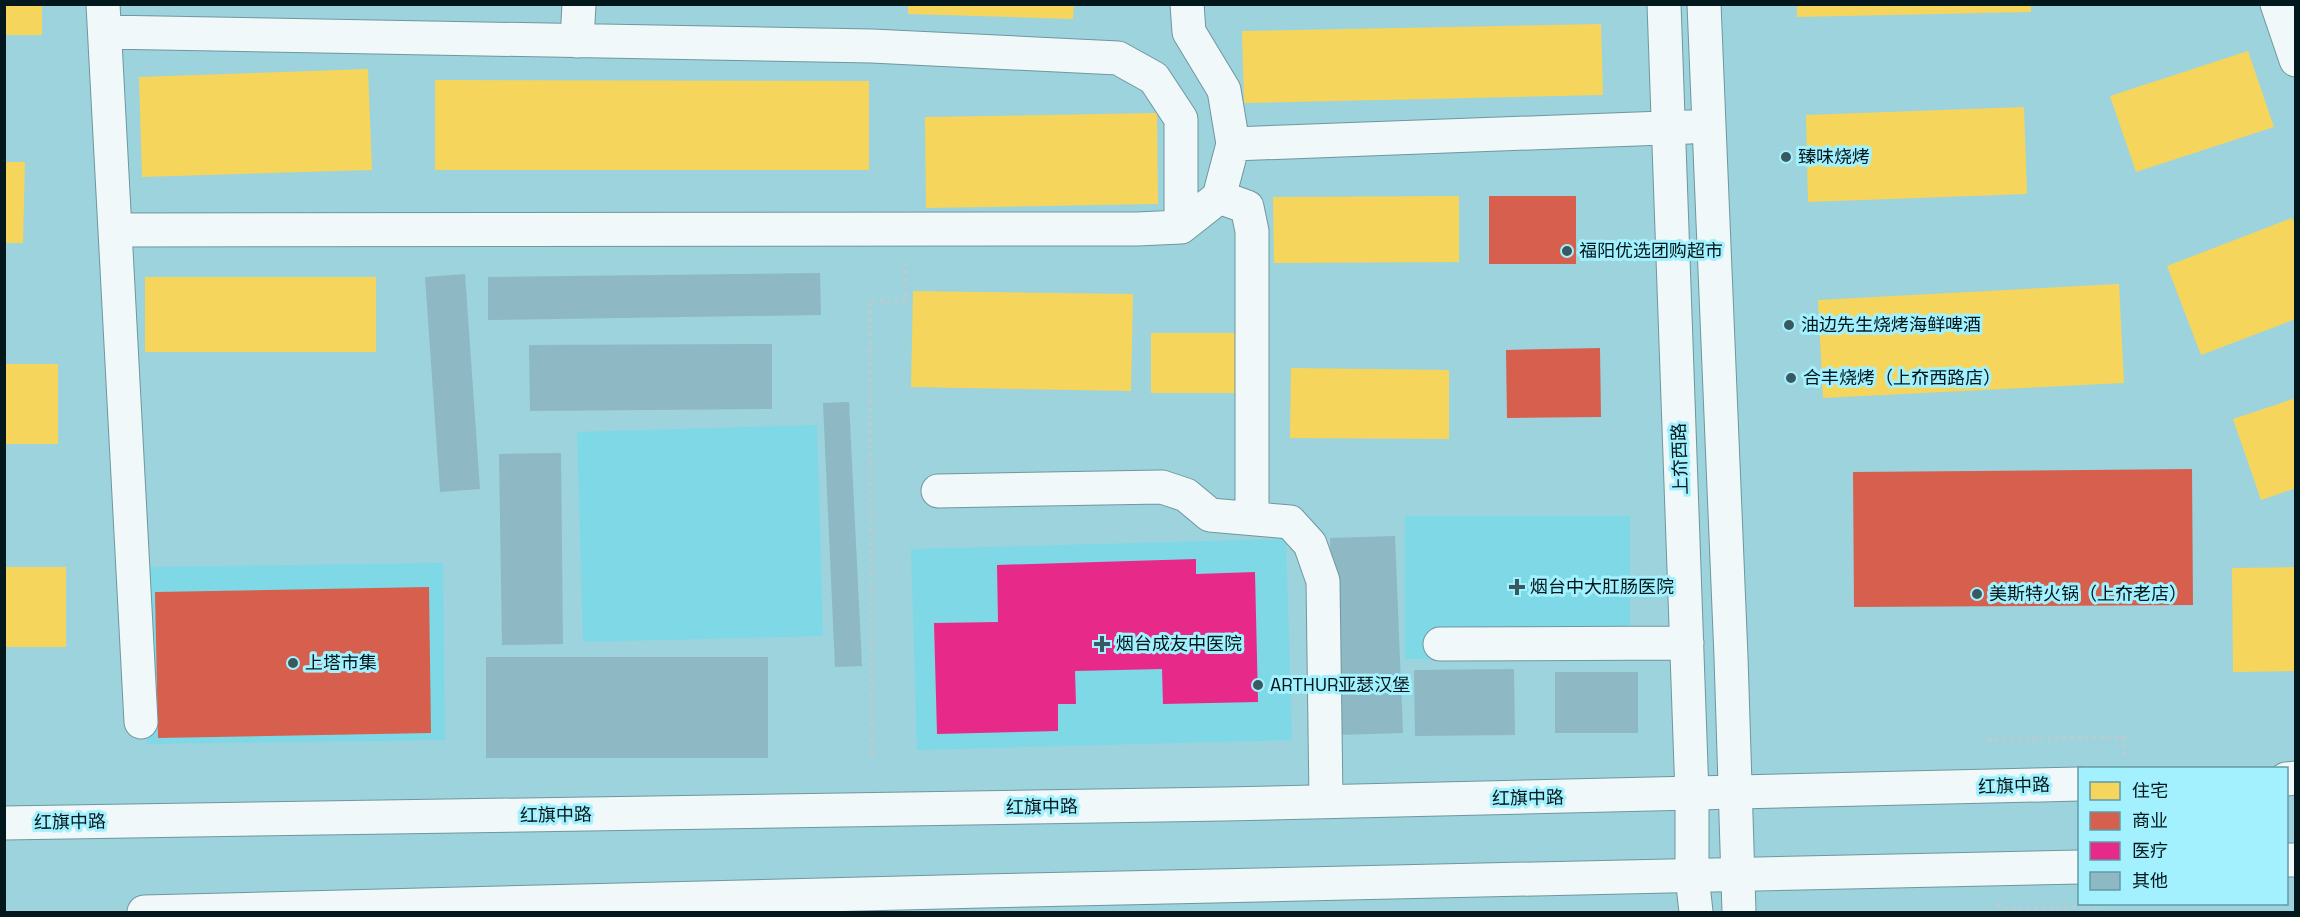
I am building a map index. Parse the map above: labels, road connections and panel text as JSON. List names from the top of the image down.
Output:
{
  "streets": {
    "street": ["上夼西路", "红旗中路"]
  },
  "crossings": [
    ["上夼西路", "红旗中路"]
  ],
  "places": {
    "other": [
      "臻味烧烤",
      "福阳优选团购超市",
      "油边先生烧烤海鲜啤酒",
      "合丰烧烤（上夼西路店）",
      "美斯特火锅（上夼老店）",
      "上塔市集",
      "ARTHUR亚瑟汉堡"
    ],
    "health": ["烟台中大肛肠医院", "烟台成友中医院"]
  },
  "legend": [
    "住宅",
    "商业",
    "医疗",
    "其他"
  ]
}
